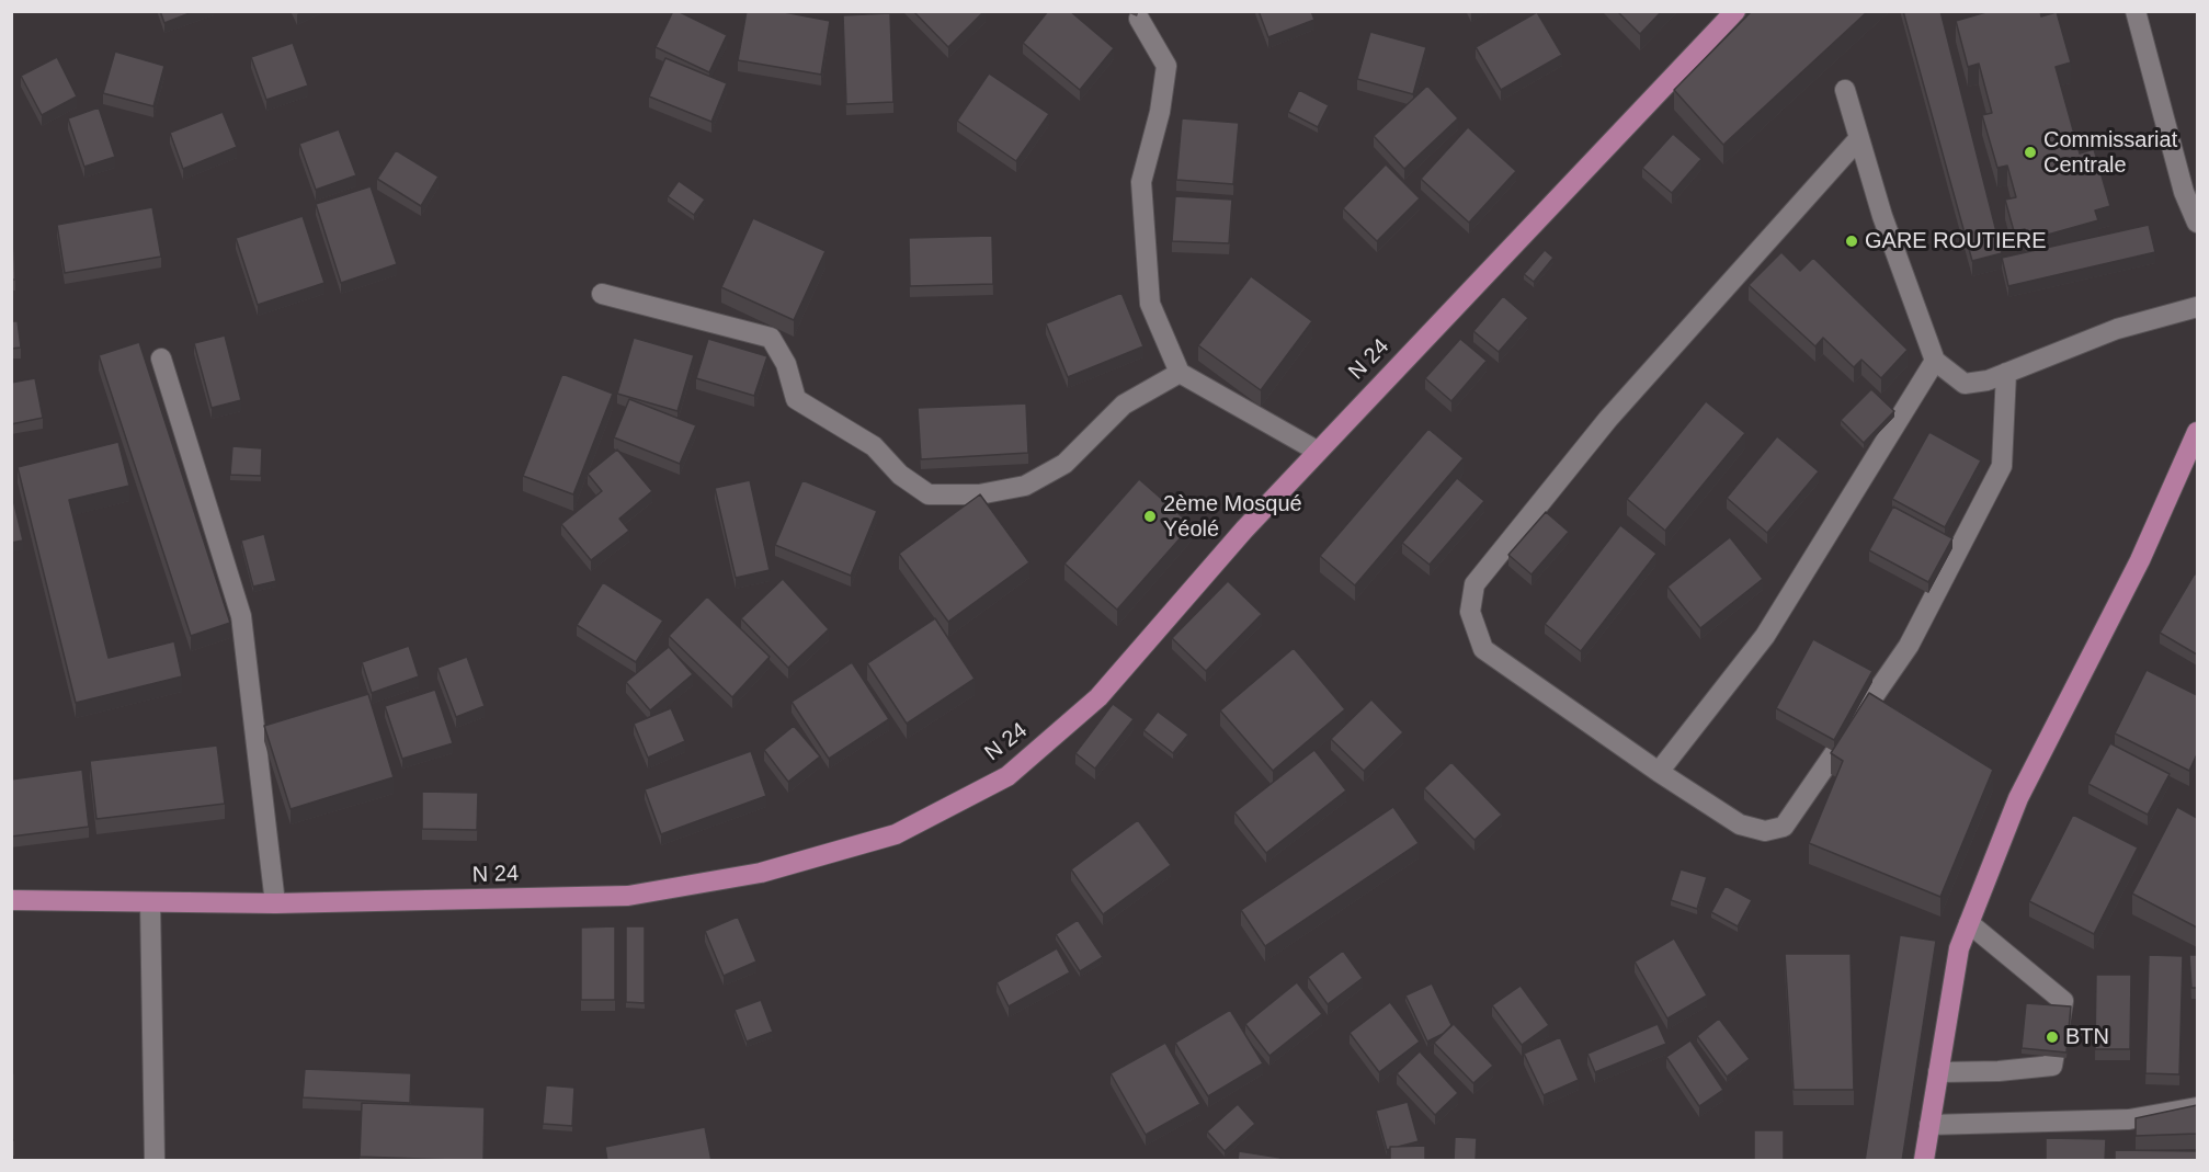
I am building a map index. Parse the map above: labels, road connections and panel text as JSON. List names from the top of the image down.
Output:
{
  "streets": {
    "main road": ["N 24"]
  },
  "places": [
    "Commissariat Centrale",
    "GARE ROUTIERE",
    "2ème Mosqué Yéolé",
    "BTN"
  ]
}
